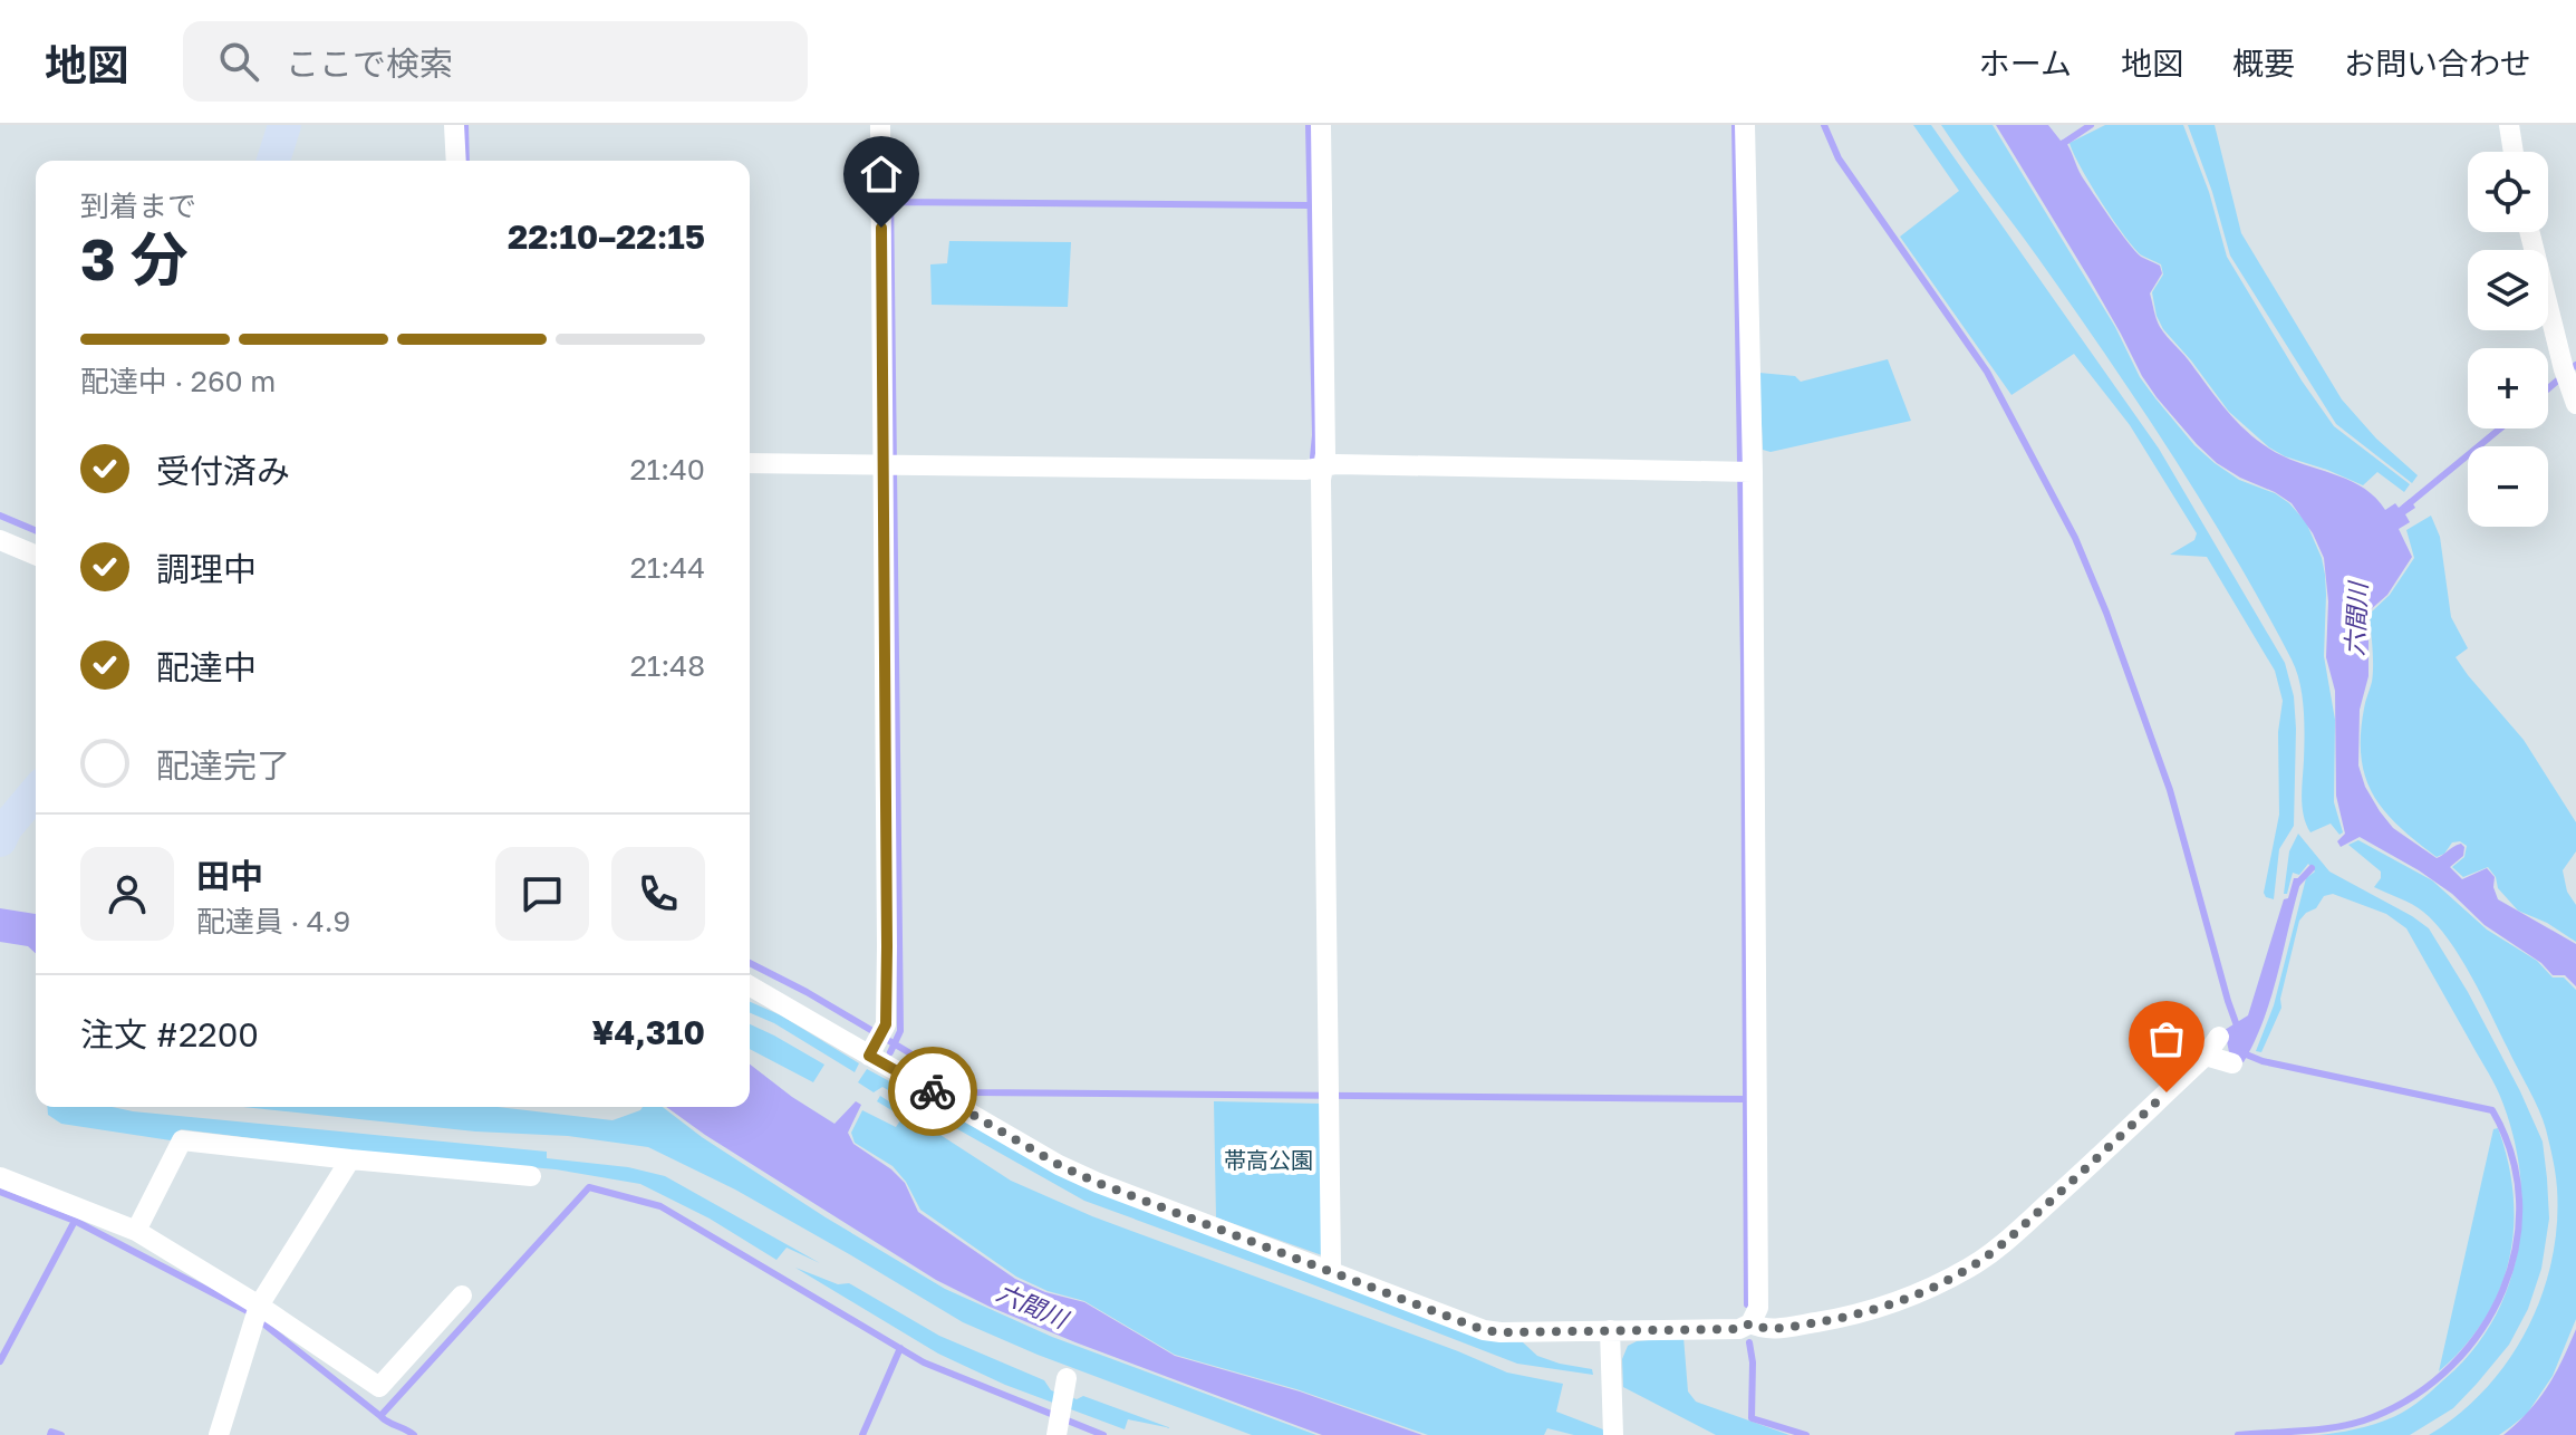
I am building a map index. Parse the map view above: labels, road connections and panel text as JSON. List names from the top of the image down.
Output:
{
  "water": ["六間川"],
  "parks": ["帯高公園"],
  "page": {
    "header": "地図",
    "search": "ここで検索",
    "nav": [
      "ホーム",
      "地図",
      "概要",
      "お問い合わせ"
    ],
    "map_buttons": ["+", "−"],
    "heading": ["3 分", "到着まで", "22:10–22:15"],
    "panel": [
      "田中",
      "配達員 · 4.9",
      "注文 #2200",
      "¥4,310"
    ],
    "bar": "配達中 · 260 m",
    "list": [
      ["受付済み", "21:40"],
      ["調理中", "21:44"],
      ["配達中", "21:48"],
      "配達完了"
    ]
  }
}
